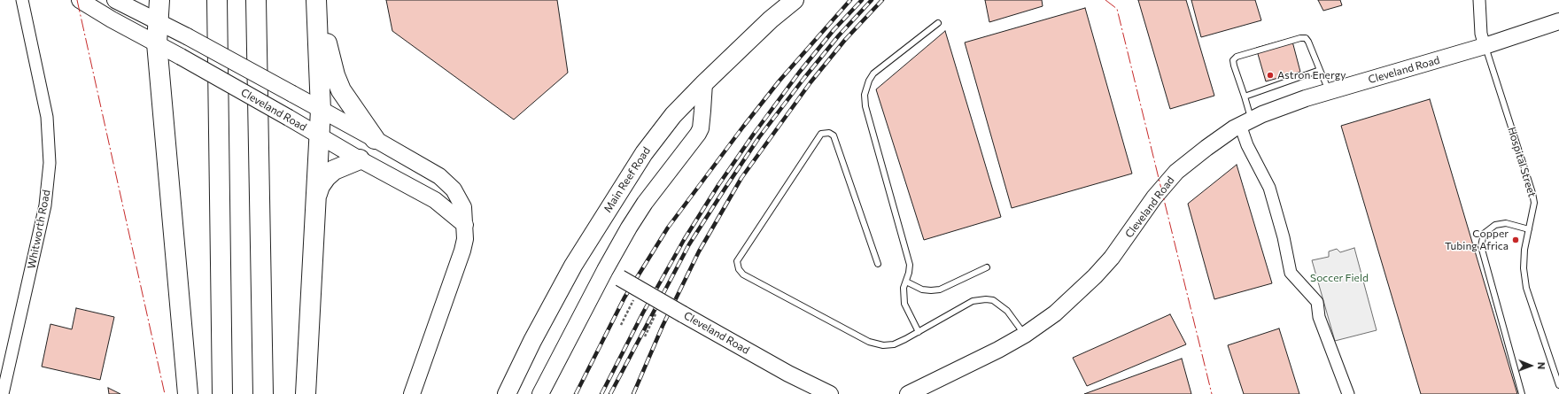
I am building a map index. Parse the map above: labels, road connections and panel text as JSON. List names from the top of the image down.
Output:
{
  "streets": {
    "main road": ["Main Reef Road"],
    "street": ["Cleveland Road", "Hospital Street", "Whitworth Road"]
  },
  "crossings": [
    ["Cleveland Road", "Hospital Street"]
  ],
  "parks": ["Soccer Field"],
  "places": ["Astron Energy", "Copper Tubing Africa"],
  "north": "right"
}
